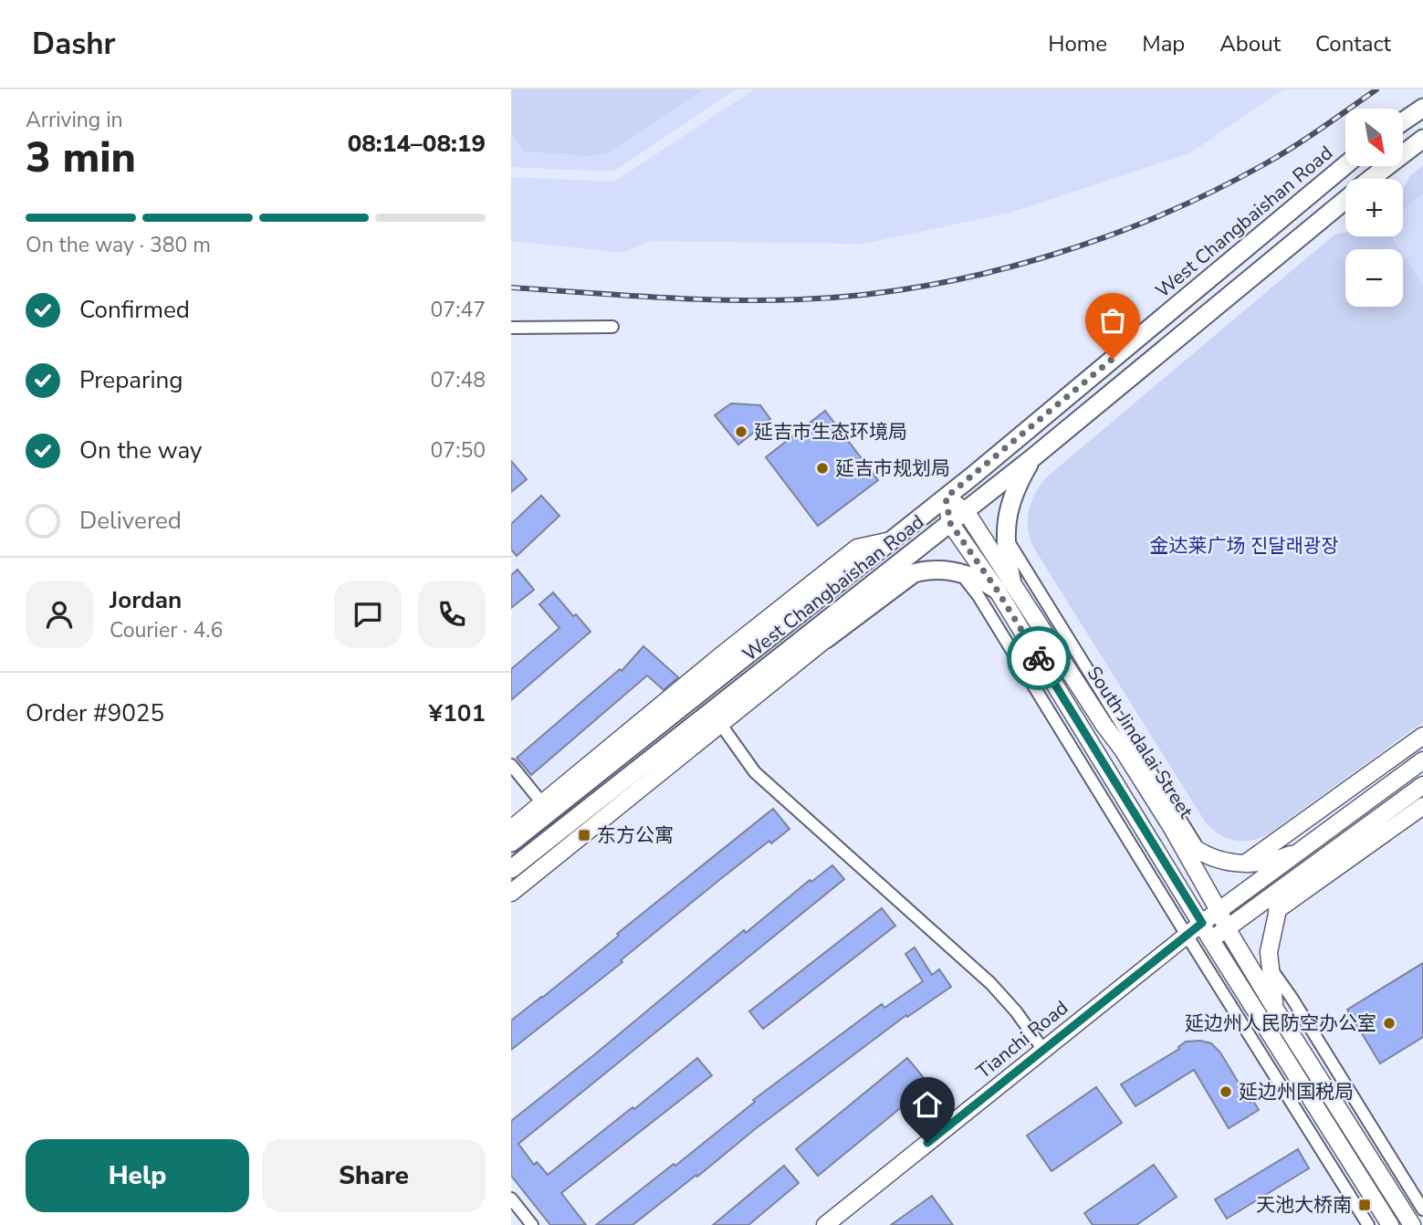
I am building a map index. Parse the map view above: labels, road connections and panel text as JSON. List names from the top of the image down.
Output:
{
  "streets": {
    "main road": ["West Changbaishan Road", "South Jindalai Street", "Tianchi Road"]
  },
  "crossings": [
    ["West Changbaishan Road", "South Jindalai Street"],
    ["South Jindalai Street", "Tianchi Road"]
  ],
  "parks": ["金达莱广场 진달래광장"],
  "places": {
    "other": [
      "延吉市生态环境局",
      "延吉市规划局",
      "延边州人民防空办公室",
      "延边州国税局"
    ],
    "transit": ["东方公寓", "天池大桥南"]
  },
  "north": "bottom right",
  "page": {
    "header": "Dashr",
    "nav": [
      "Home",
      "Map",
      "About",
      "Contact"
    ],
    "heading": ["3 min", "Arriving in", "08:14–08:19"],
    "panel": [
      "Jordan",
      "Courier · 4.6",
      "Order #9025",
      "¥101"
    ],
    "map_buttons": ["+", "−"],
    "bar": "On the way · 380 m",
    "list": [
      ["Confirmed", "07:47"],
      ["Preparing", "07:48"],
      ["On the way", "07:50"],
      "Delivered"
    ],
    "buttons": ["Help", "Share"]
  }
}
